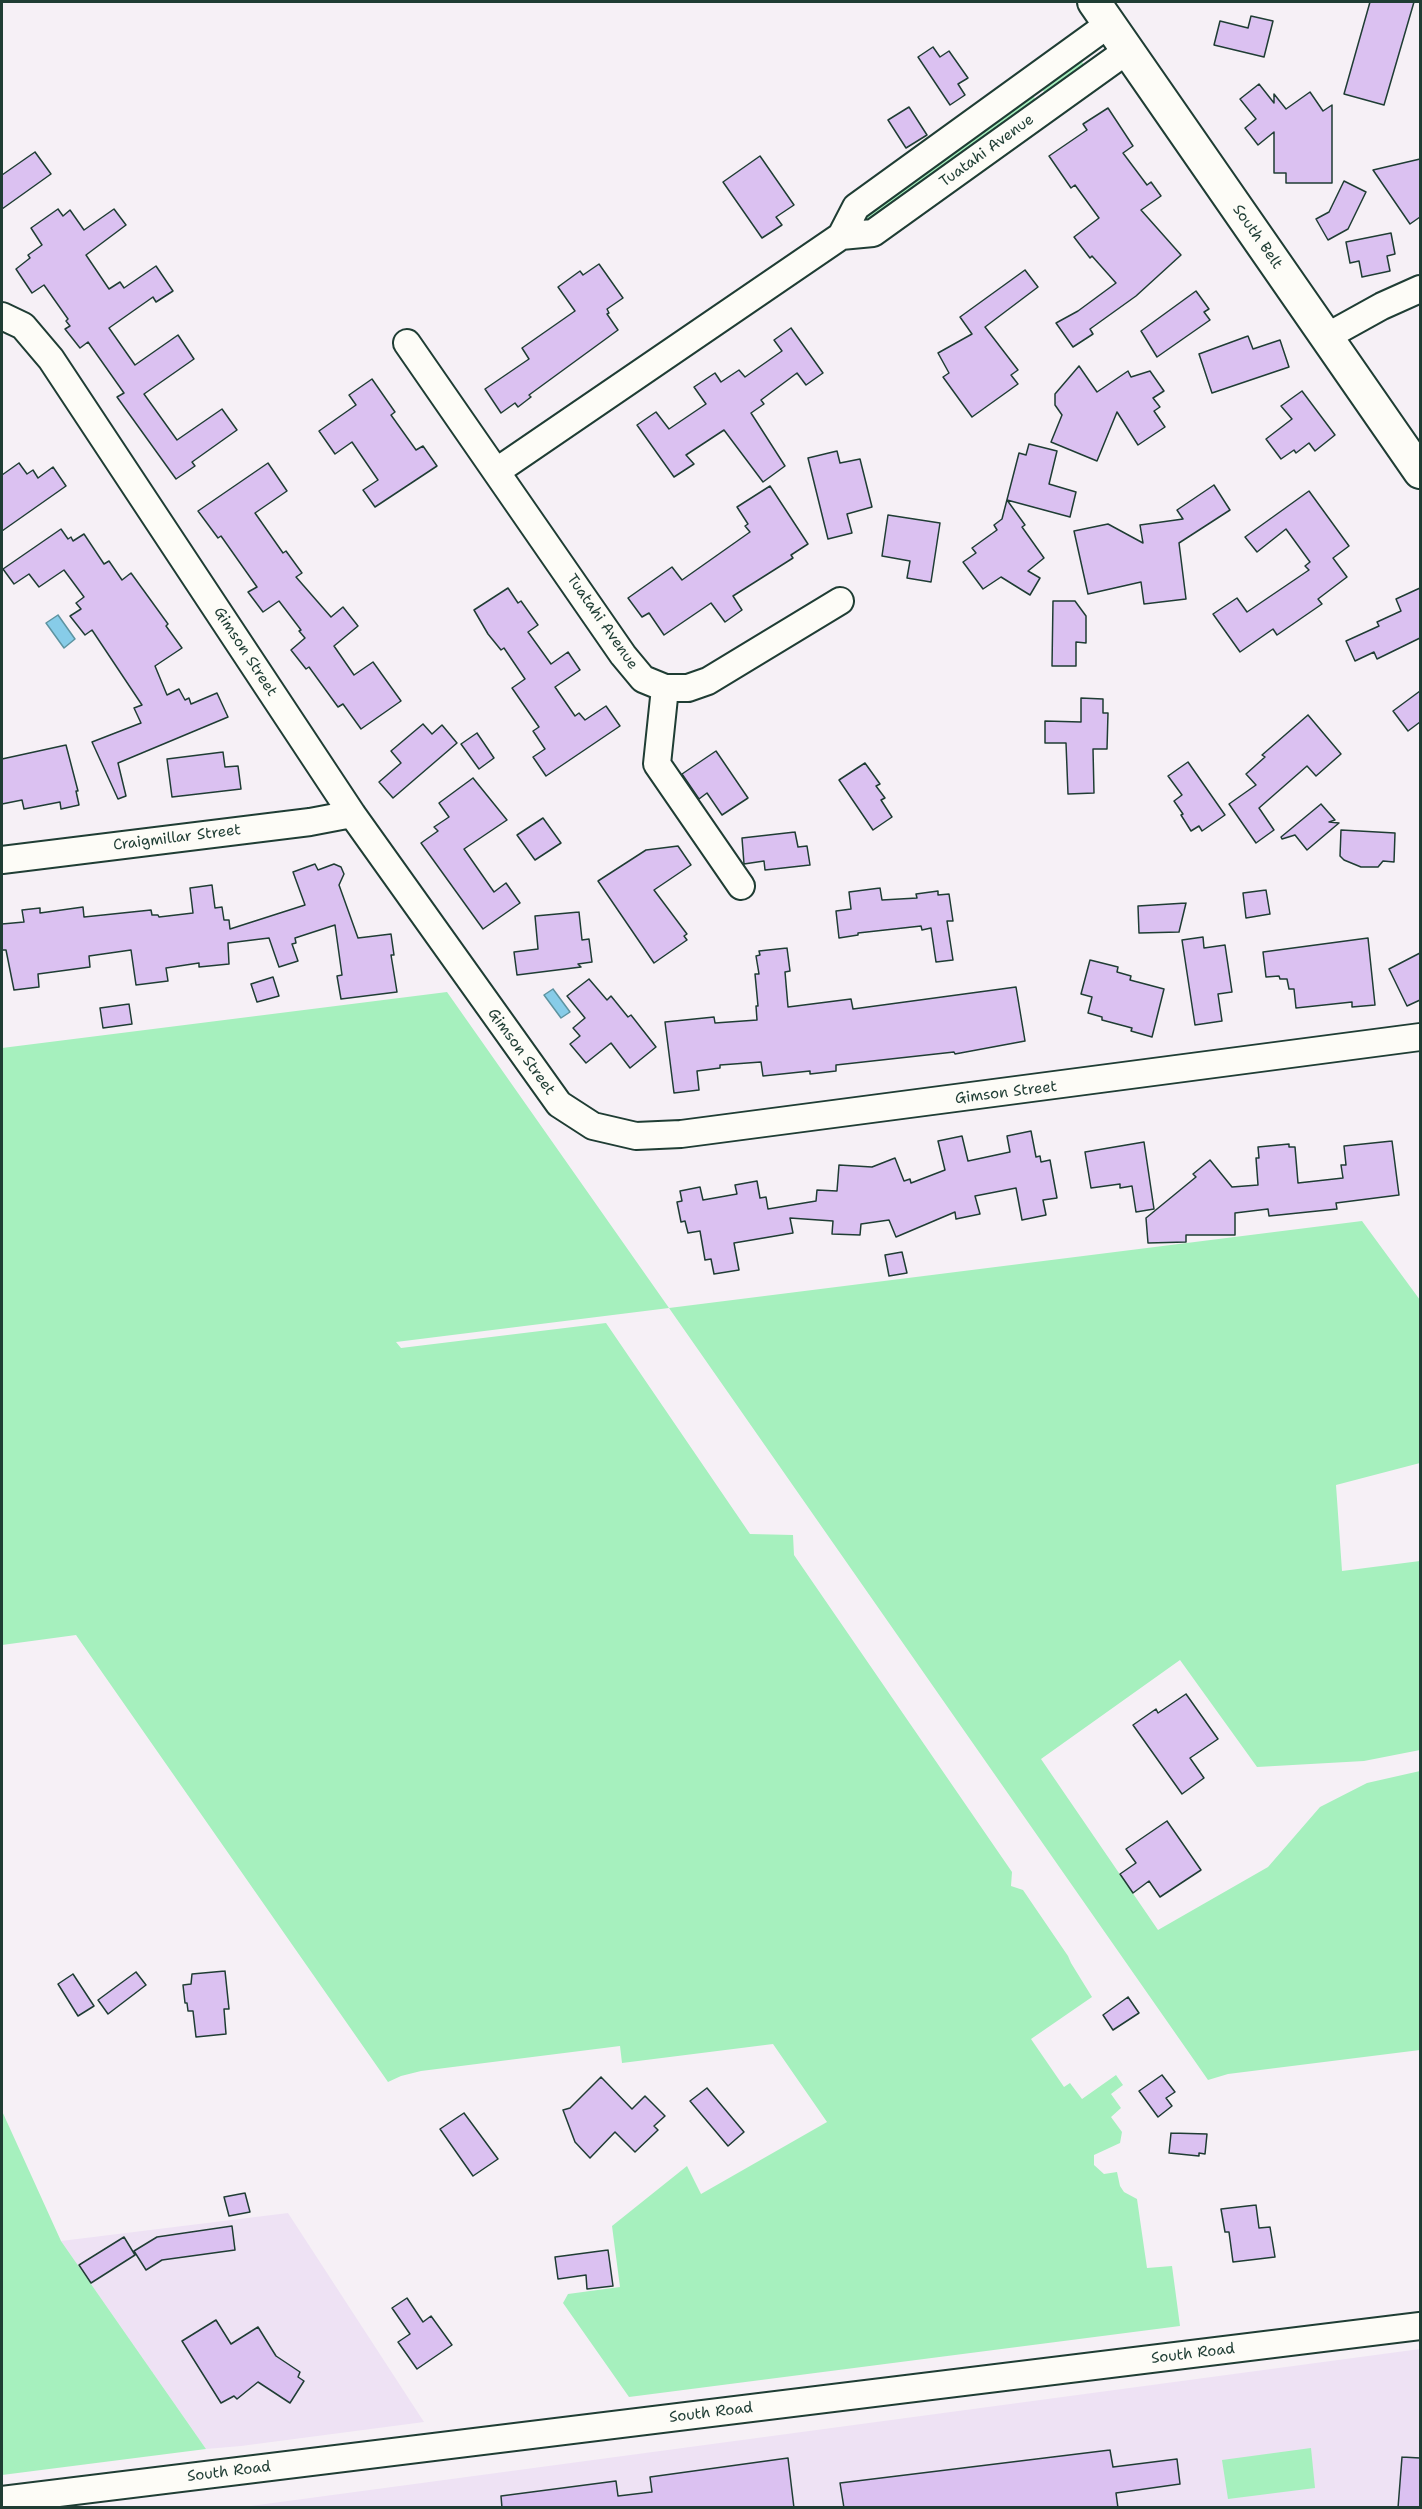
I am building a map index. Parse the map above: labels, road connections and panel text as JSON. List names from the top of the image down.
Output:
{
  "streets": {
    "street": [
      "Tuatahi Avenue",
      "South Belt",
      "Gimson Street",
      "Craigmillar Street",
      "South Road"
    ]
  },
  "crossings": [
    ["Tuatahi Avenue", "South Belt"],
    ["Gimson Street", "Craigmillar Street"]
  ]
}
